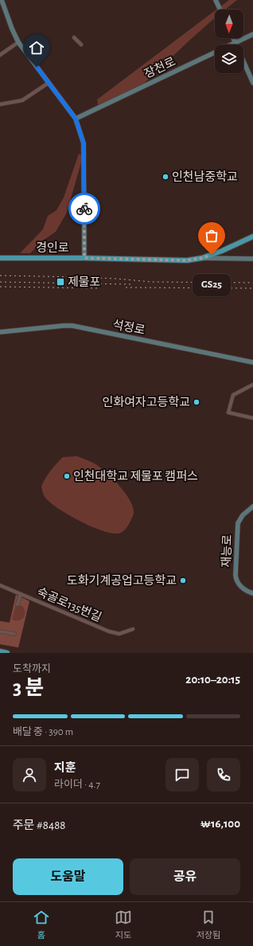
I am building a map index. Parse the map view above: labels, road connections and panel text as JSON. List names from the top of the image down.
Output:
{
  "streets": {
    "main road": ["경인로"],
    "street": [
      "장천로",
      "석정로",
      "재능로",
      "숙골로135번길"
    ]
  },
  "places": {
    "other": [
      "인천남중학교",
      "GS25",
      "인화여자고등학교",
      "인천대학교 제물포 캠퍼스",
      "도화기계공업고등학교"
    ],
    "transit": ["제물포"]
  },
  "north": "bottom",
  "page": {
    "bubble": "GS25",
    "heading": ["3 분", "도착까지", "20:10–20:15"],
    "panel": [
      "지훈",
      "라이더 · 4.7",
      "주문 #8488",
      "₩16,100"
    ],
    "bar": "배달 중 · 390 m",
    "buttons": ["도움말", "공유"],
    "tabs": ["홈", "지도", "저장됨"]
  }
}
